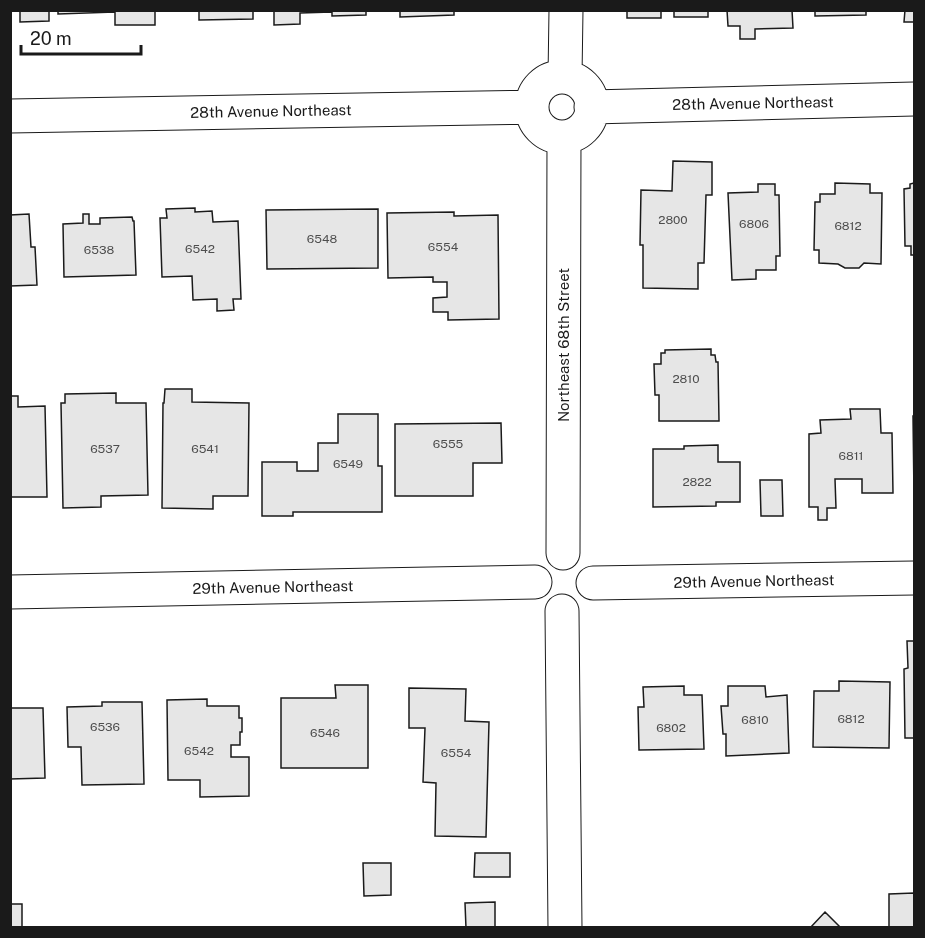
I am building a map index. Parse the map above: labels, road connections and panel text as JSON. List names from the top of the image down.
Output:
{
  "streets": {
    "street": ["28th Avenue Northeast", "Northeast 68th Street", "29th Avenue Northeast"]
  },
  "crossings": [
    ["28th Avenue Northeast", "Northeast 68th Street"],
    ["Northeast 68th Street", "29th Avenue Northeast"]
  ],
  "house_numbers": [
    "2800",
    "6806",
    "6812",
    "6548",
    "6554",
    "6542",
    "6538",
    "2810",
    "6555",
    "6537",
    "6541",
    "6811",
    "6549",
    "2822",
    "6812",
    "6810",
    "6536",
    "6802",
    "6546",
    "6542",
    "6554"
  ],
  "scale_bar": "20 m"
}
